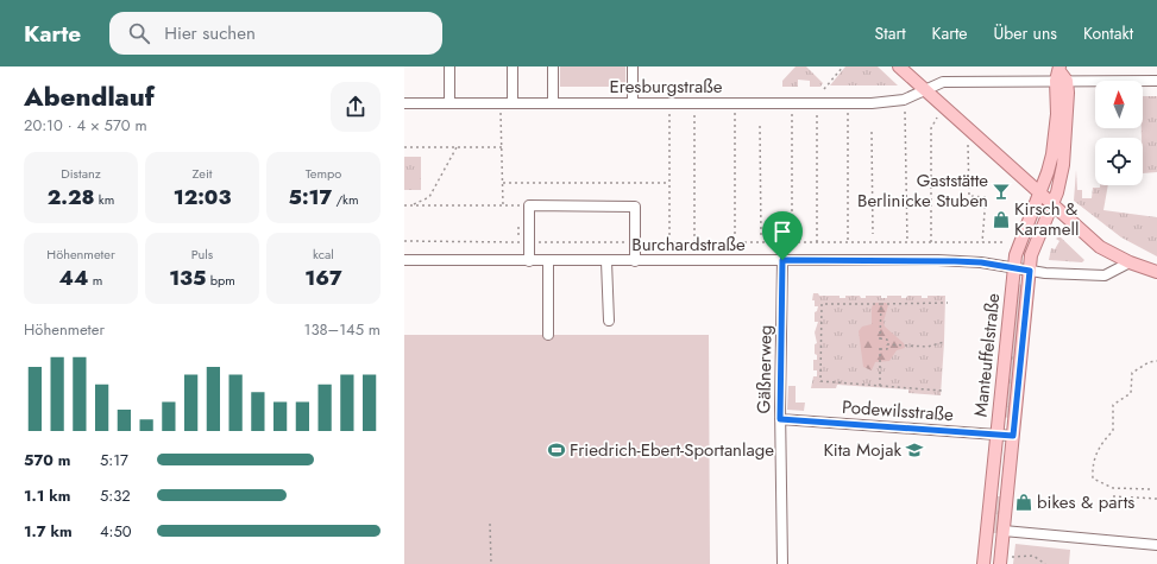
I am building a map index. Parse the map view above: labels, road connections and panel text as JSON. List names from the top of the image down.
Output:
{
  "streets": {
    "main road": ["Manteuffelstraße"],
    "street": [
      "Eresburgstraße",
      "Burchardstraße",
      "Gäßnerweg",
      "Podewilsstraße"
    ]
  },
  "crossings": [
    ["Eresburgstraße", "Manteuffelstraße"],
    ["Burchardstraße", "Manteuffelstraße"],
    ["Burchardstraße", "Gäßnerweg"],
    ["Manteuffelstraße", "Podewilsstraße"],
    ["Gäßnerweg", "Podewilsstraße"]
  ],
  "places": {
    "bar": ["Gaststätte Berlinicke Stuben"],
    "shop": ["Kirsch & Karamell", "bikes & parts"],
    "sports": ["Friedrich-Ebert-Sportanlage"],
    "school or university": ["Kita Mojak"]
  },
  "north": "top",
  "page": {
    "header": "Karte",
    "search": "Hier suchen",
    "nav": [
      "Start",
      "Karte",
      "Über uns",
      "Kontakt"
    ],
    "heading": ["Abendlauf", "20:10 · 4 × 570 m"],
    "stats": [
      ["Distanz", "2.28 km"],
      ["Zeit", "12:03"],
      ["Tempo", "5:17 /km"],
      ["Höhenmeter", "44 m"],
      ["Puls", "135 bpm"],
      ["kcal", "167"]
    ],
    "chart": ["Höhenmeter", "138–145 m"],
    "list": [
      {
        "name": "570 m",
        "note": "5:17"
      },
      {
        "name": "1.1 km",
        "note": "5:32"
      },
      {
        "name": "1.7 km",
        "note": "4:50"
      }
    ]
  }
}
